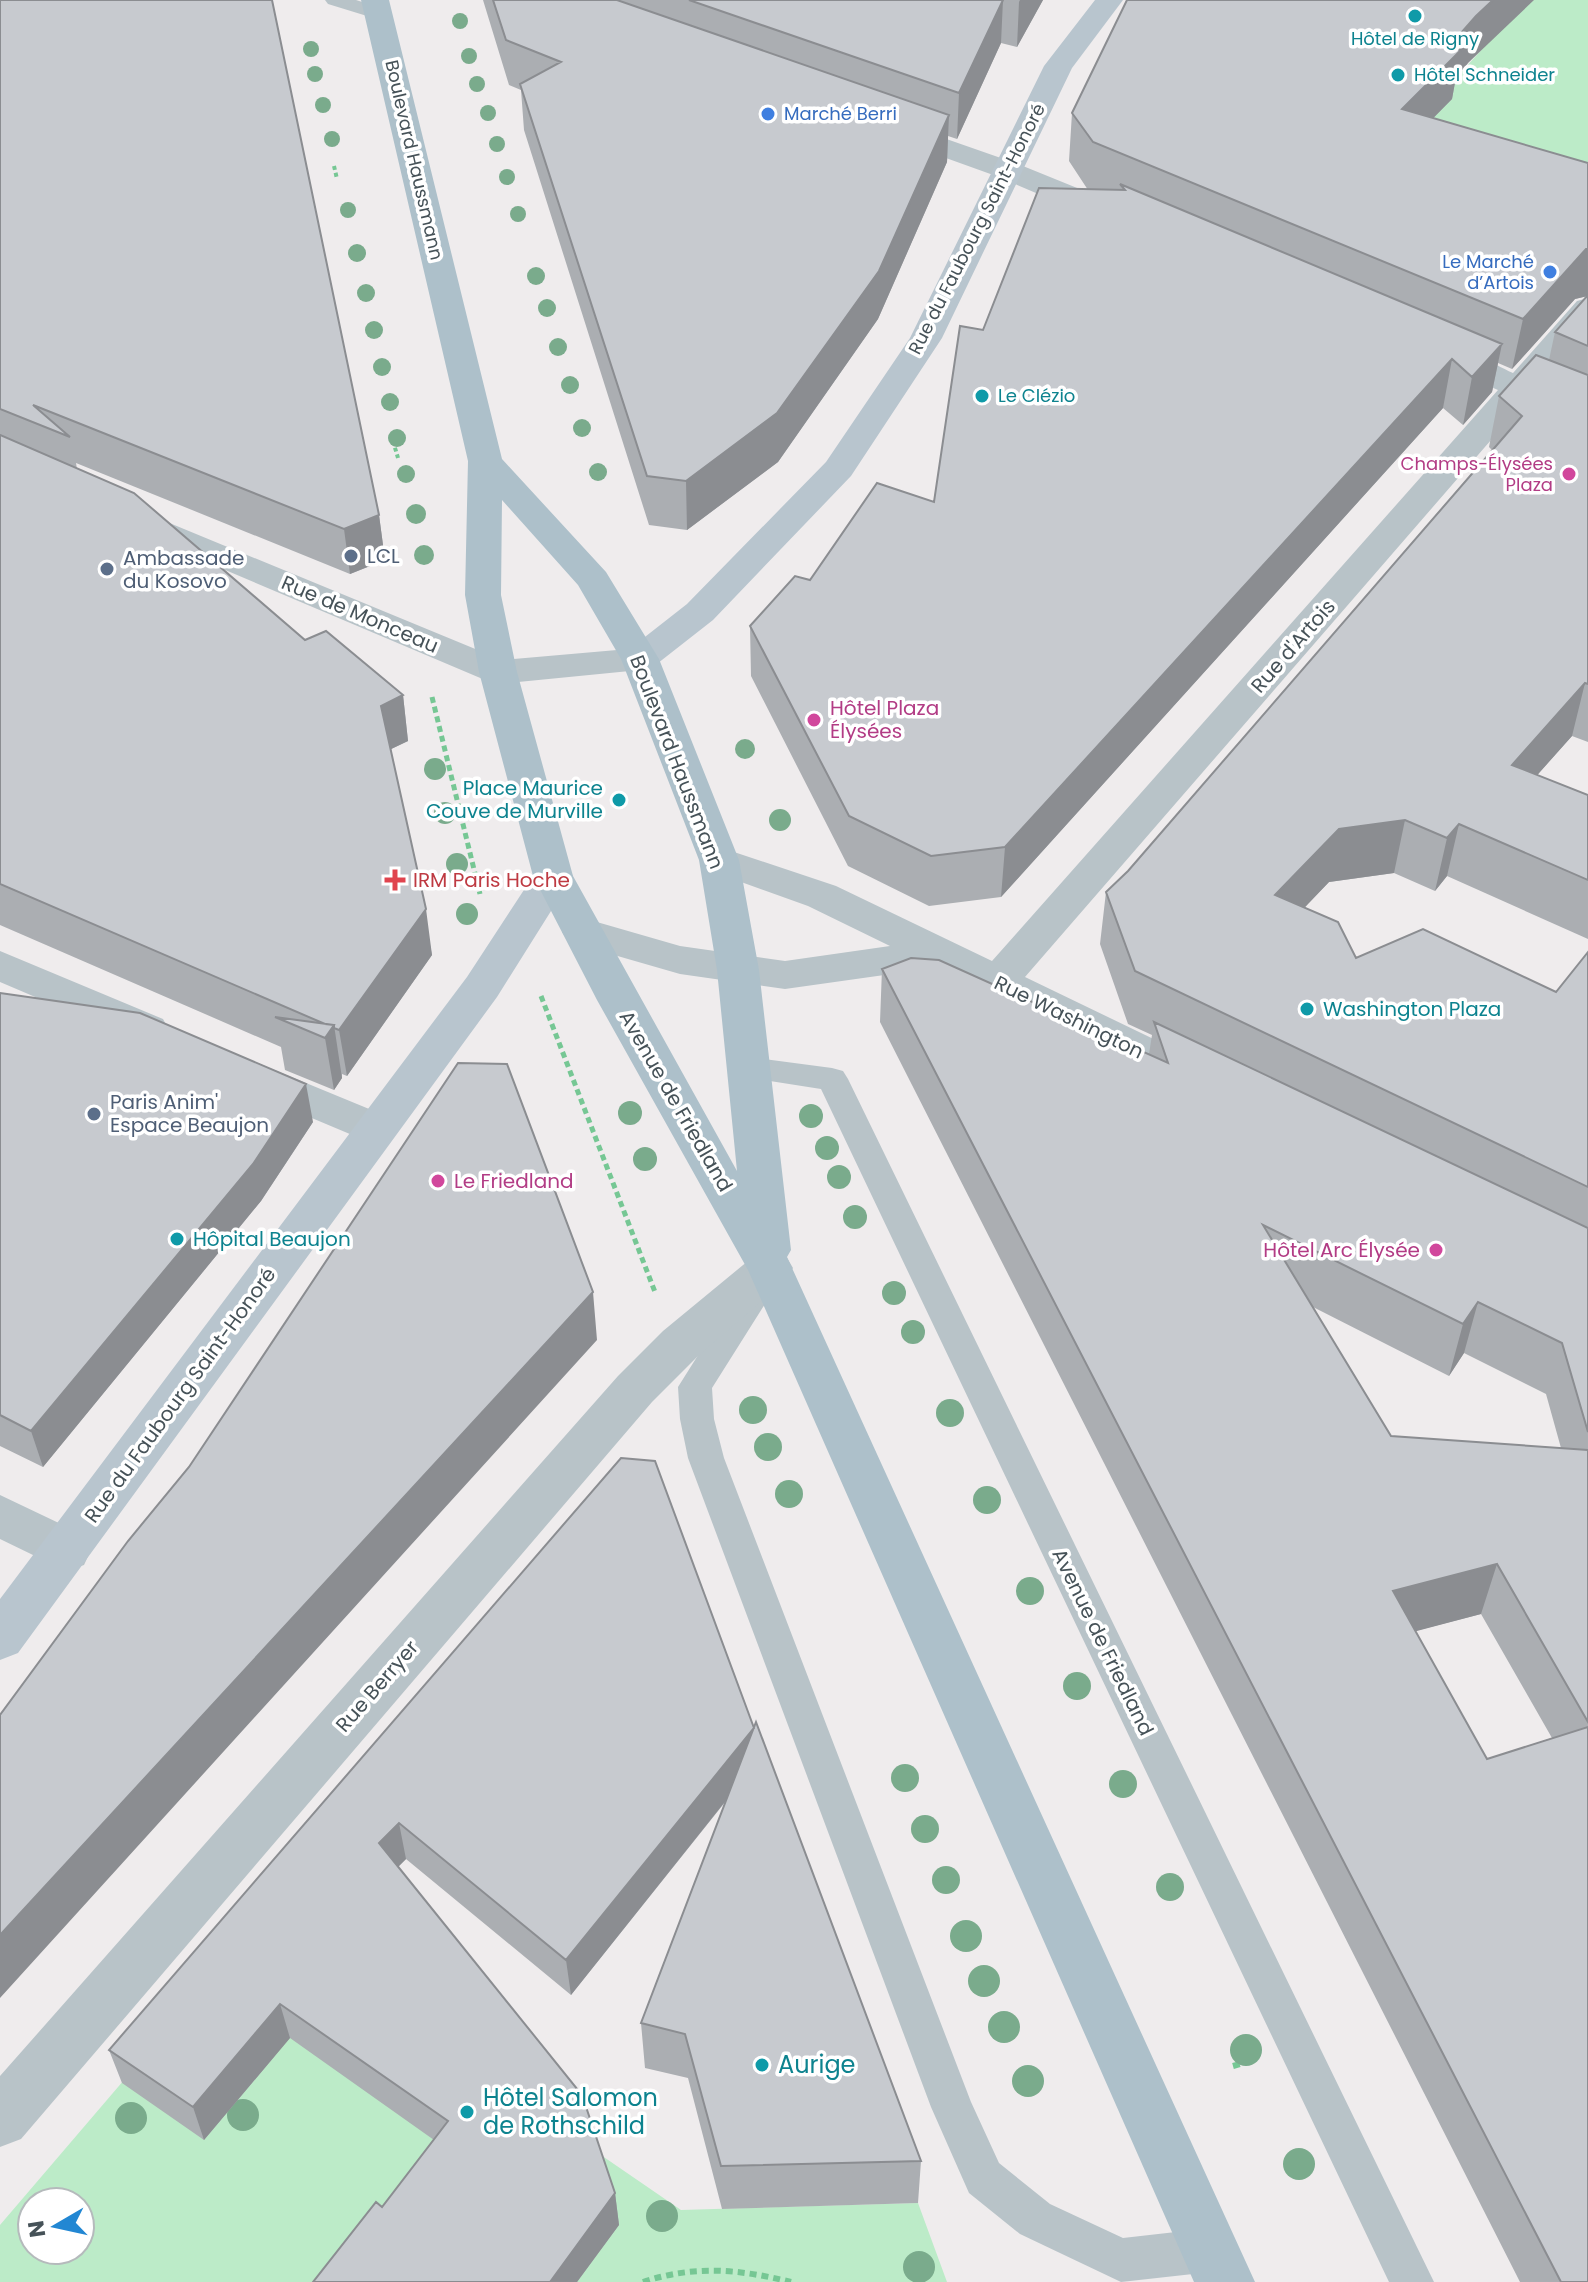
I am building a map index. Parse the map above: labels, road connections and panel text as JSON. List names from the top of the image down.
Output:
{
  "streets": {
    "main road": ["Boulevard Haussmann", "Avenue de Friedland"],
    "street": [
      "Rue du Faubourg Saint-Honoré",
      "Rue de Monceau",
      "Rue d'Artois",
      "Rue Washington",
      "Rue Berryer"
    ]
  },
  "crossings": [
    ["Boulevard Haussmann", "Rue du Faubourg Saint-Honoré"],
    ["Boulevard Haussmann", "Rue de Monceau"],
    ["Boulevard Haussmann", "Rue Washington"],
    ["Boulevard Haussmann", "Avenue de Friedland"],
    ["Rue d'Artois", "Rue Washington"],
    ["Avenue de Friedland", "Rue Berryer"]
  ],
  "places": {
    "other": [
      "Hôtel de Rigny",
      "Hôtel Schneider",
      "Marché Berri",
      "Le Marché d’Artois",
      "Le Clézio",
      "Champs-Élysées Plaza",
      "LCL",
      "Ambassade du Kosovo",
      "Hôtel Plaza Élysées",
      "Place Maurice Couve de Murville",
      "Washington Plaza",
      "Paris Anim' Espace Beaujon",
      "Le Friedland",
      "Hôpital Beaujon",
      "Hôtel Arc Élysée",
      "Aurige",
      "Hôtel Salomon de Rothschild"
    ],
    "health": ["IRM Paris Hoche"]
  },
  "north": "left"
}
